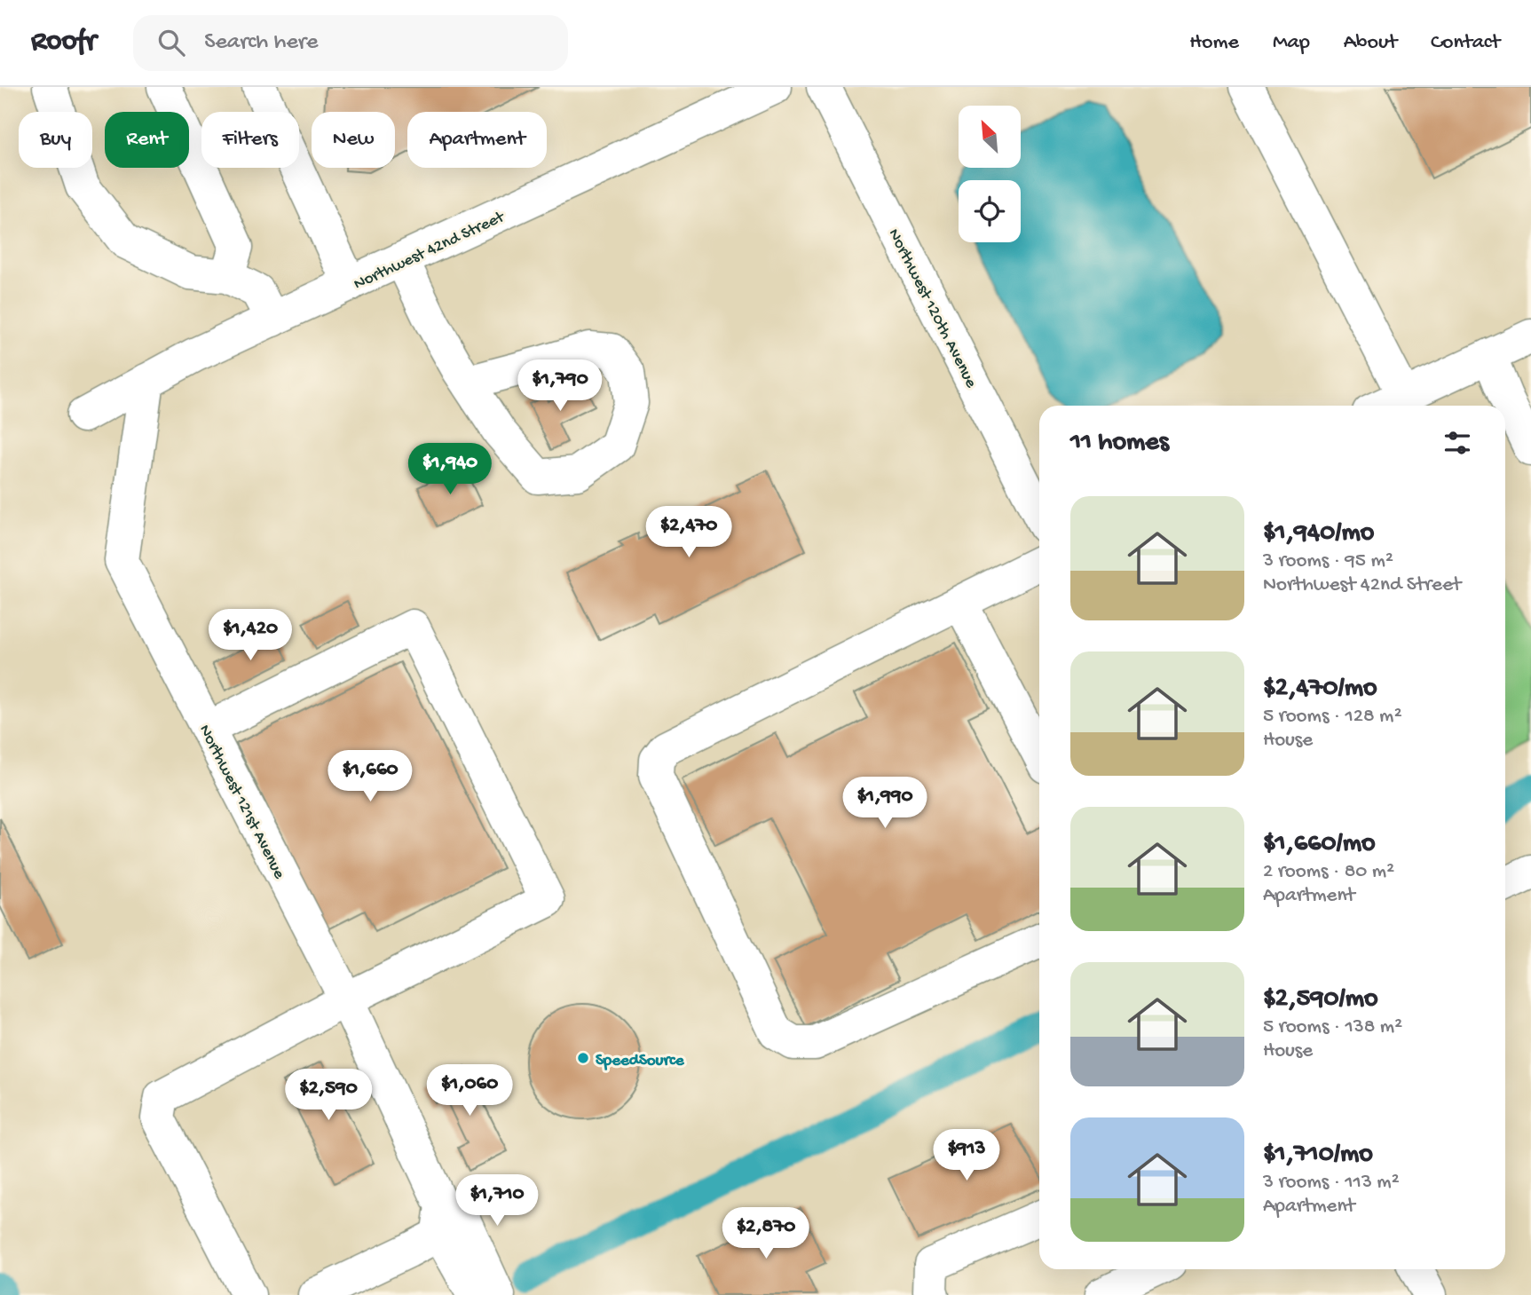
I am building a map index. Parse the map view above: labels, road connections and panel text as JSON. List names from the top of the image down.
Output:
{
  "streets": {
    "street": ["Northwest 42nd Street", "Northwest 120th Avenue", "Northwest 121st Avenue"]
  },
  "crossings": [
    ["Northwest 42nd Street", "Northwest 121st Avenue"]
  ],
  "places": ["SpeedSource"],
  "north": "top left",
  "page": {
    "header": "Roofr",
    "search": "Search here",
    "nav": [
      "Home",
      "Map",
      "About",
      "Contact"
    ],
    "chip": [
      "Buy",
      "Rent",
      "Filters",
      "New",
      "Apartment"
    ],
    "price": [
      "$1,790",
      "$1,940",
      "$2,470",
      "$1,420",
      "$1,660",
      "$1,990",
      "$1,060",
      "$2,590",
      "$913",
      "$1,710",
      "$2,870"
    ],
    "heading": "11 homes",
    "list": [
      {
        "name": "$1,940/mo",
        "note": "3 rooms · 95 m² · Northwest 42nd Street"
      },
      {
        "name": "$2,470/mo",
        "note": "5 rooms · 128 m² · House"
      },
      {
        "name": "$1,660/mo",
        "note": "2 rooms · 80 m² · Apartment"
      },
      {
        "name": "$2,590/mo",
        "note": "5 rooms · 138 m² · House"
      },
      {
        "name": "$1,710/mo",
        "note": "3 rooms · 113 m² · Apartment"
      }
    ]
  }
}
